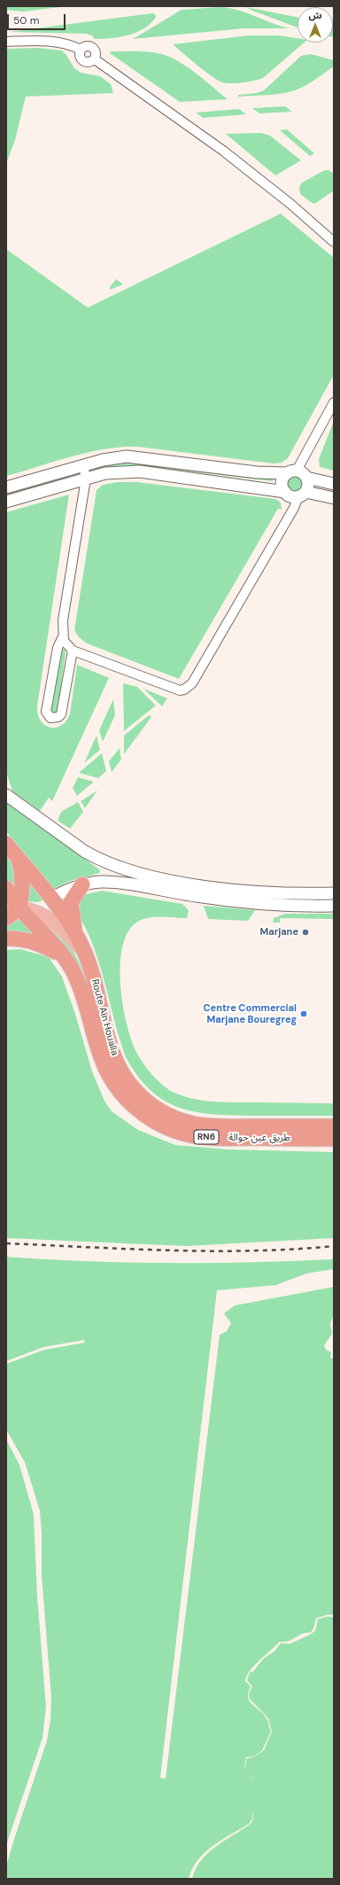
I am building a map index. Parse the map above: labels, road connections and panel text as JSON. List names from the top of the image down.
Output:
{
  "streets": {
    "highway": ["Route Aïn Houalla", "RN6", "طريق عين حوالة"]
  },
  "crossings": [
    ["Route Aïn Houalla", "طريق عين حوالة"]
  ],
  "places": ["Marjane", "Centre Commercial Marjane Bouregreg"],
  "scale_bar": "50 m",
  "north": "top"
}
